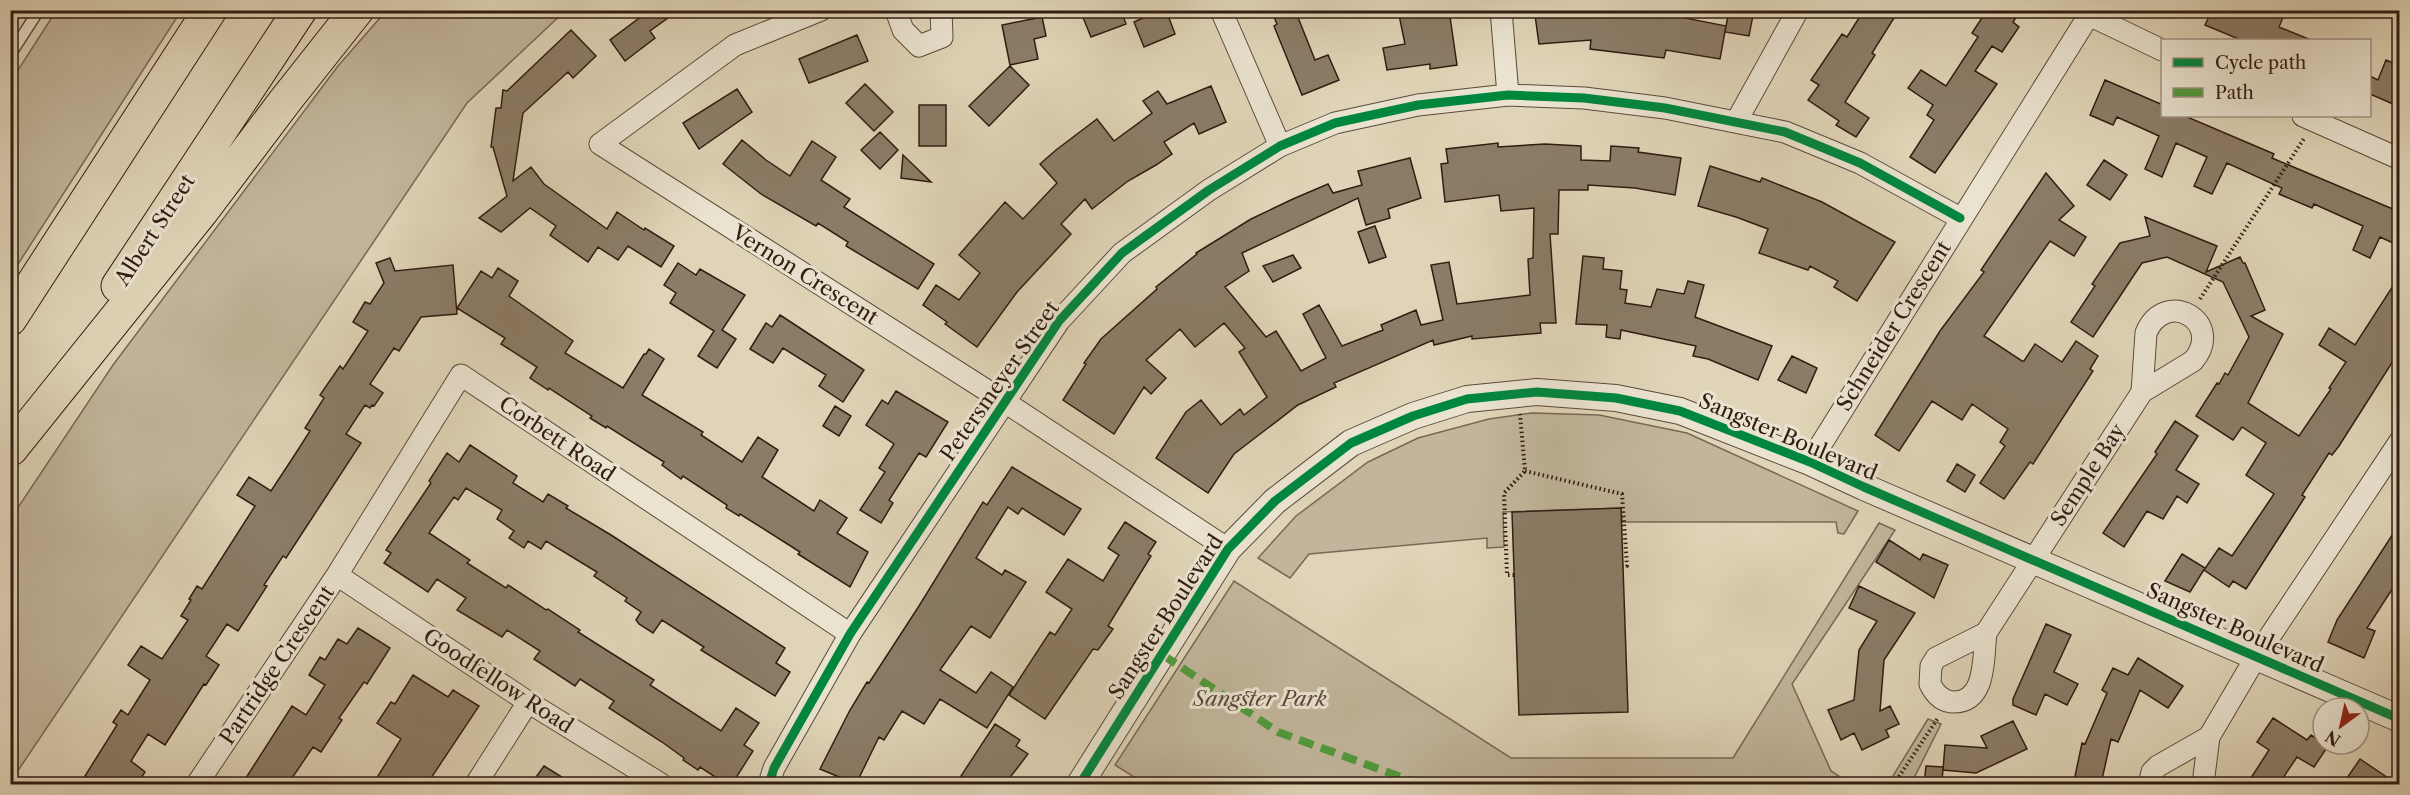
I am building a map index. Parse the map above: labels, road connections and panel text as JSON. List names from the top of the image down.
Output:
{
  "streets": {
    "highway": ["Albert Street"],
    "street": [
      "Vernon Crescent",
      "Schneider Crescent",
      "Petersmeyer Street",
      "Sangster Boulevard",
      "Corbett Road",
      "Semple Bay",
      "Partridge Crescent",
      "Goodfellow Road"
    ]
  },
  "crossings": [
    ["Vernon Crescent", "Petersmeyer Street"],
    ["Vernon Crescent", "Sangster Boulevard"],
    ["Schneider Crescent", "Petersmeyer Street"],
    ["Schneider Crescent", "Sangster Boulevard"],
    ["Petersmeyer Street", "Corbett Road"],
    ["Sangster Boulevard", "Semple Bay"],
    ["Corbett Road", "Partridge Crescent"],
    ["Corbett Road", "Goodfellow Road"],
    ["Partridge Crescent", "Goodfellow Road"]
  ],
  "parks": ["Sangster Park"],
  "legend": ["Cycle path", "Path"],
  "north": "bottom left"
}
